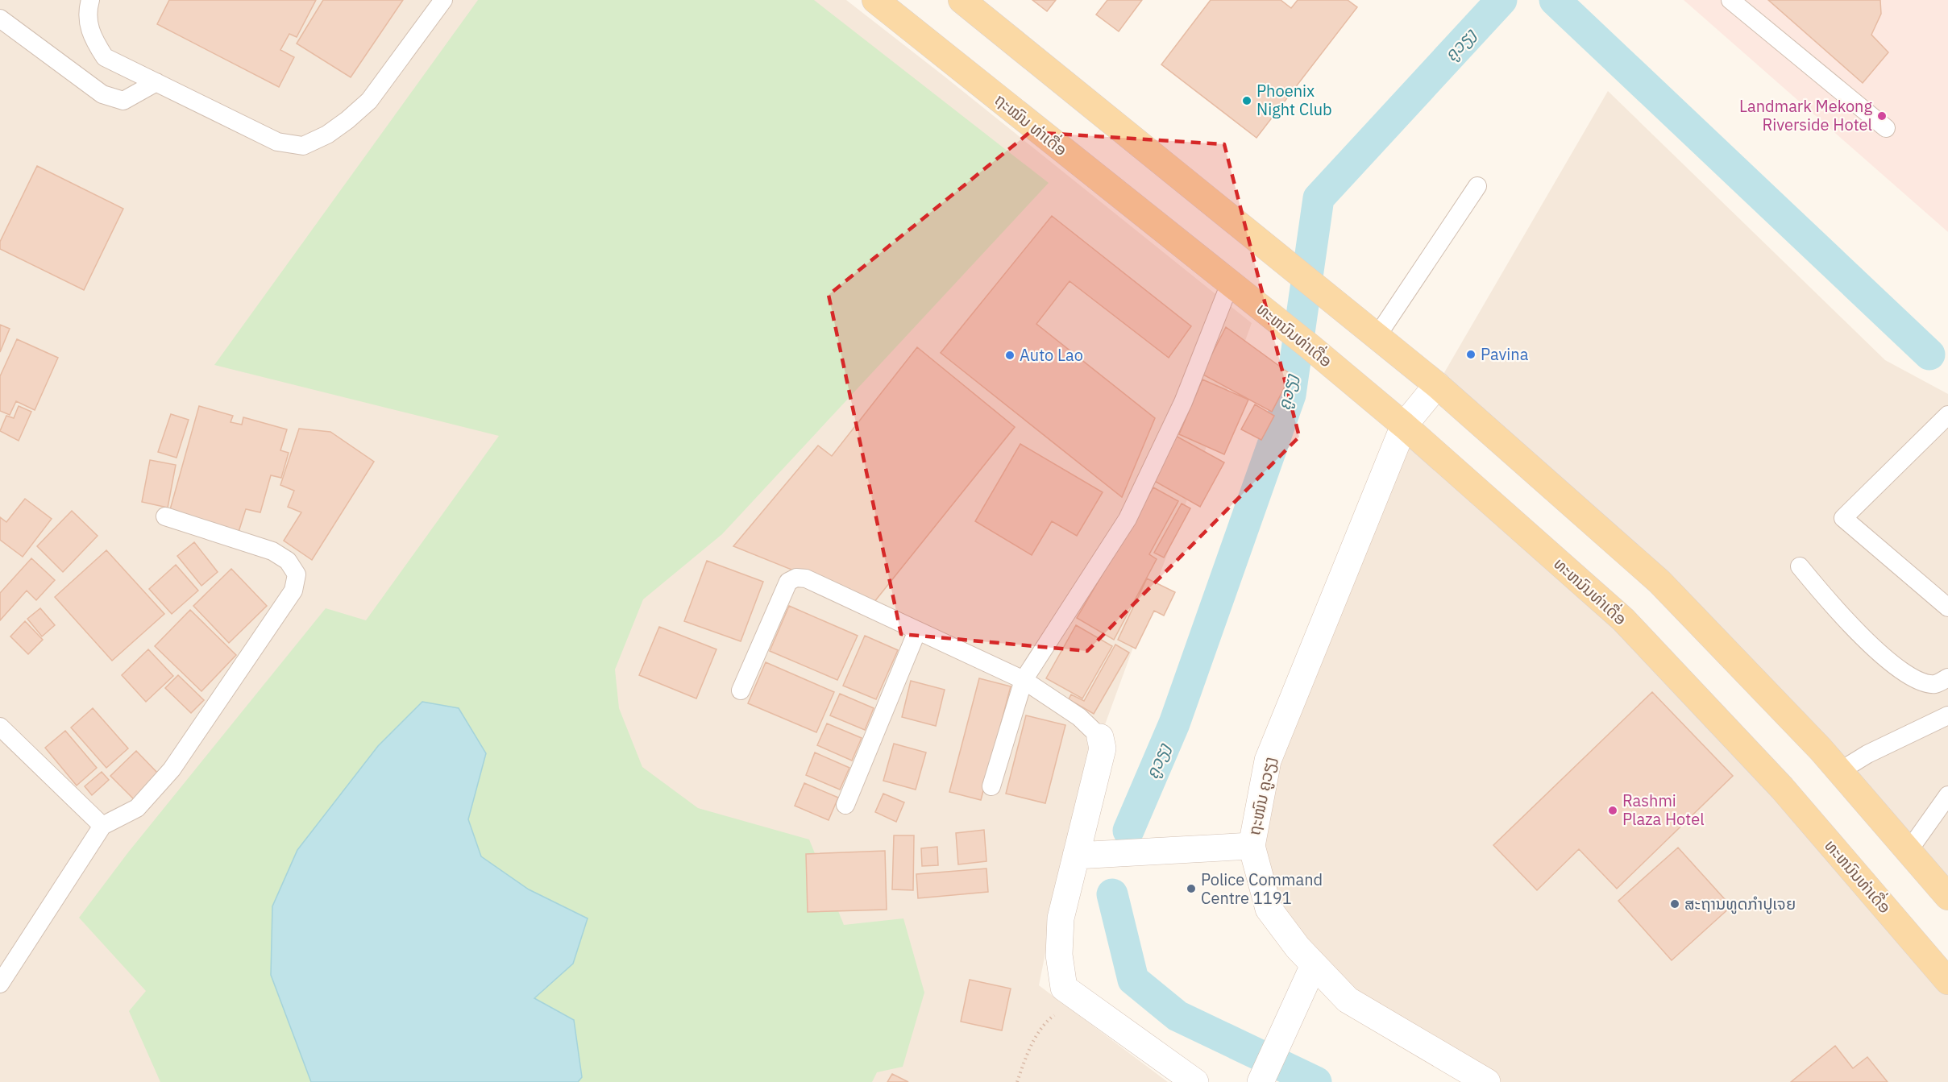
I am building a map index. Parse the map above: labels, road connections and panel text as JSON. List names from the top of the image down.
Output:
{
  "streets": {
    "main road": ["ຖະໝົນ ທ່າເດື່ອ", "ທະຫນົນທ່າເດື່ອ"],
    "street": ["ຖະໜົນ ຄູວຽງ"]
  },
  "crossings": [
    ["ຖະໝົນ ທ່າເດື່ອ", "ທະຫນົນທ່າເດື່ອ"],
    ["ທະຫນົນທ່າເດື່ອ", "ຖະໜົນ ຄູວຽງ"]
  ],
  "water": ["ຄູວຽງ"],
  "places": [
    "Phoenix Night Club",
    "Landmark Mekong Riverside Hotel",
    "Pavina",
    "Auto Lao",
    "Rashmi Plaza Hotel",
    "Police Command Centre 1191",
    "ສະຖານທູດກຳປູເຈຍ"
  ]
}
